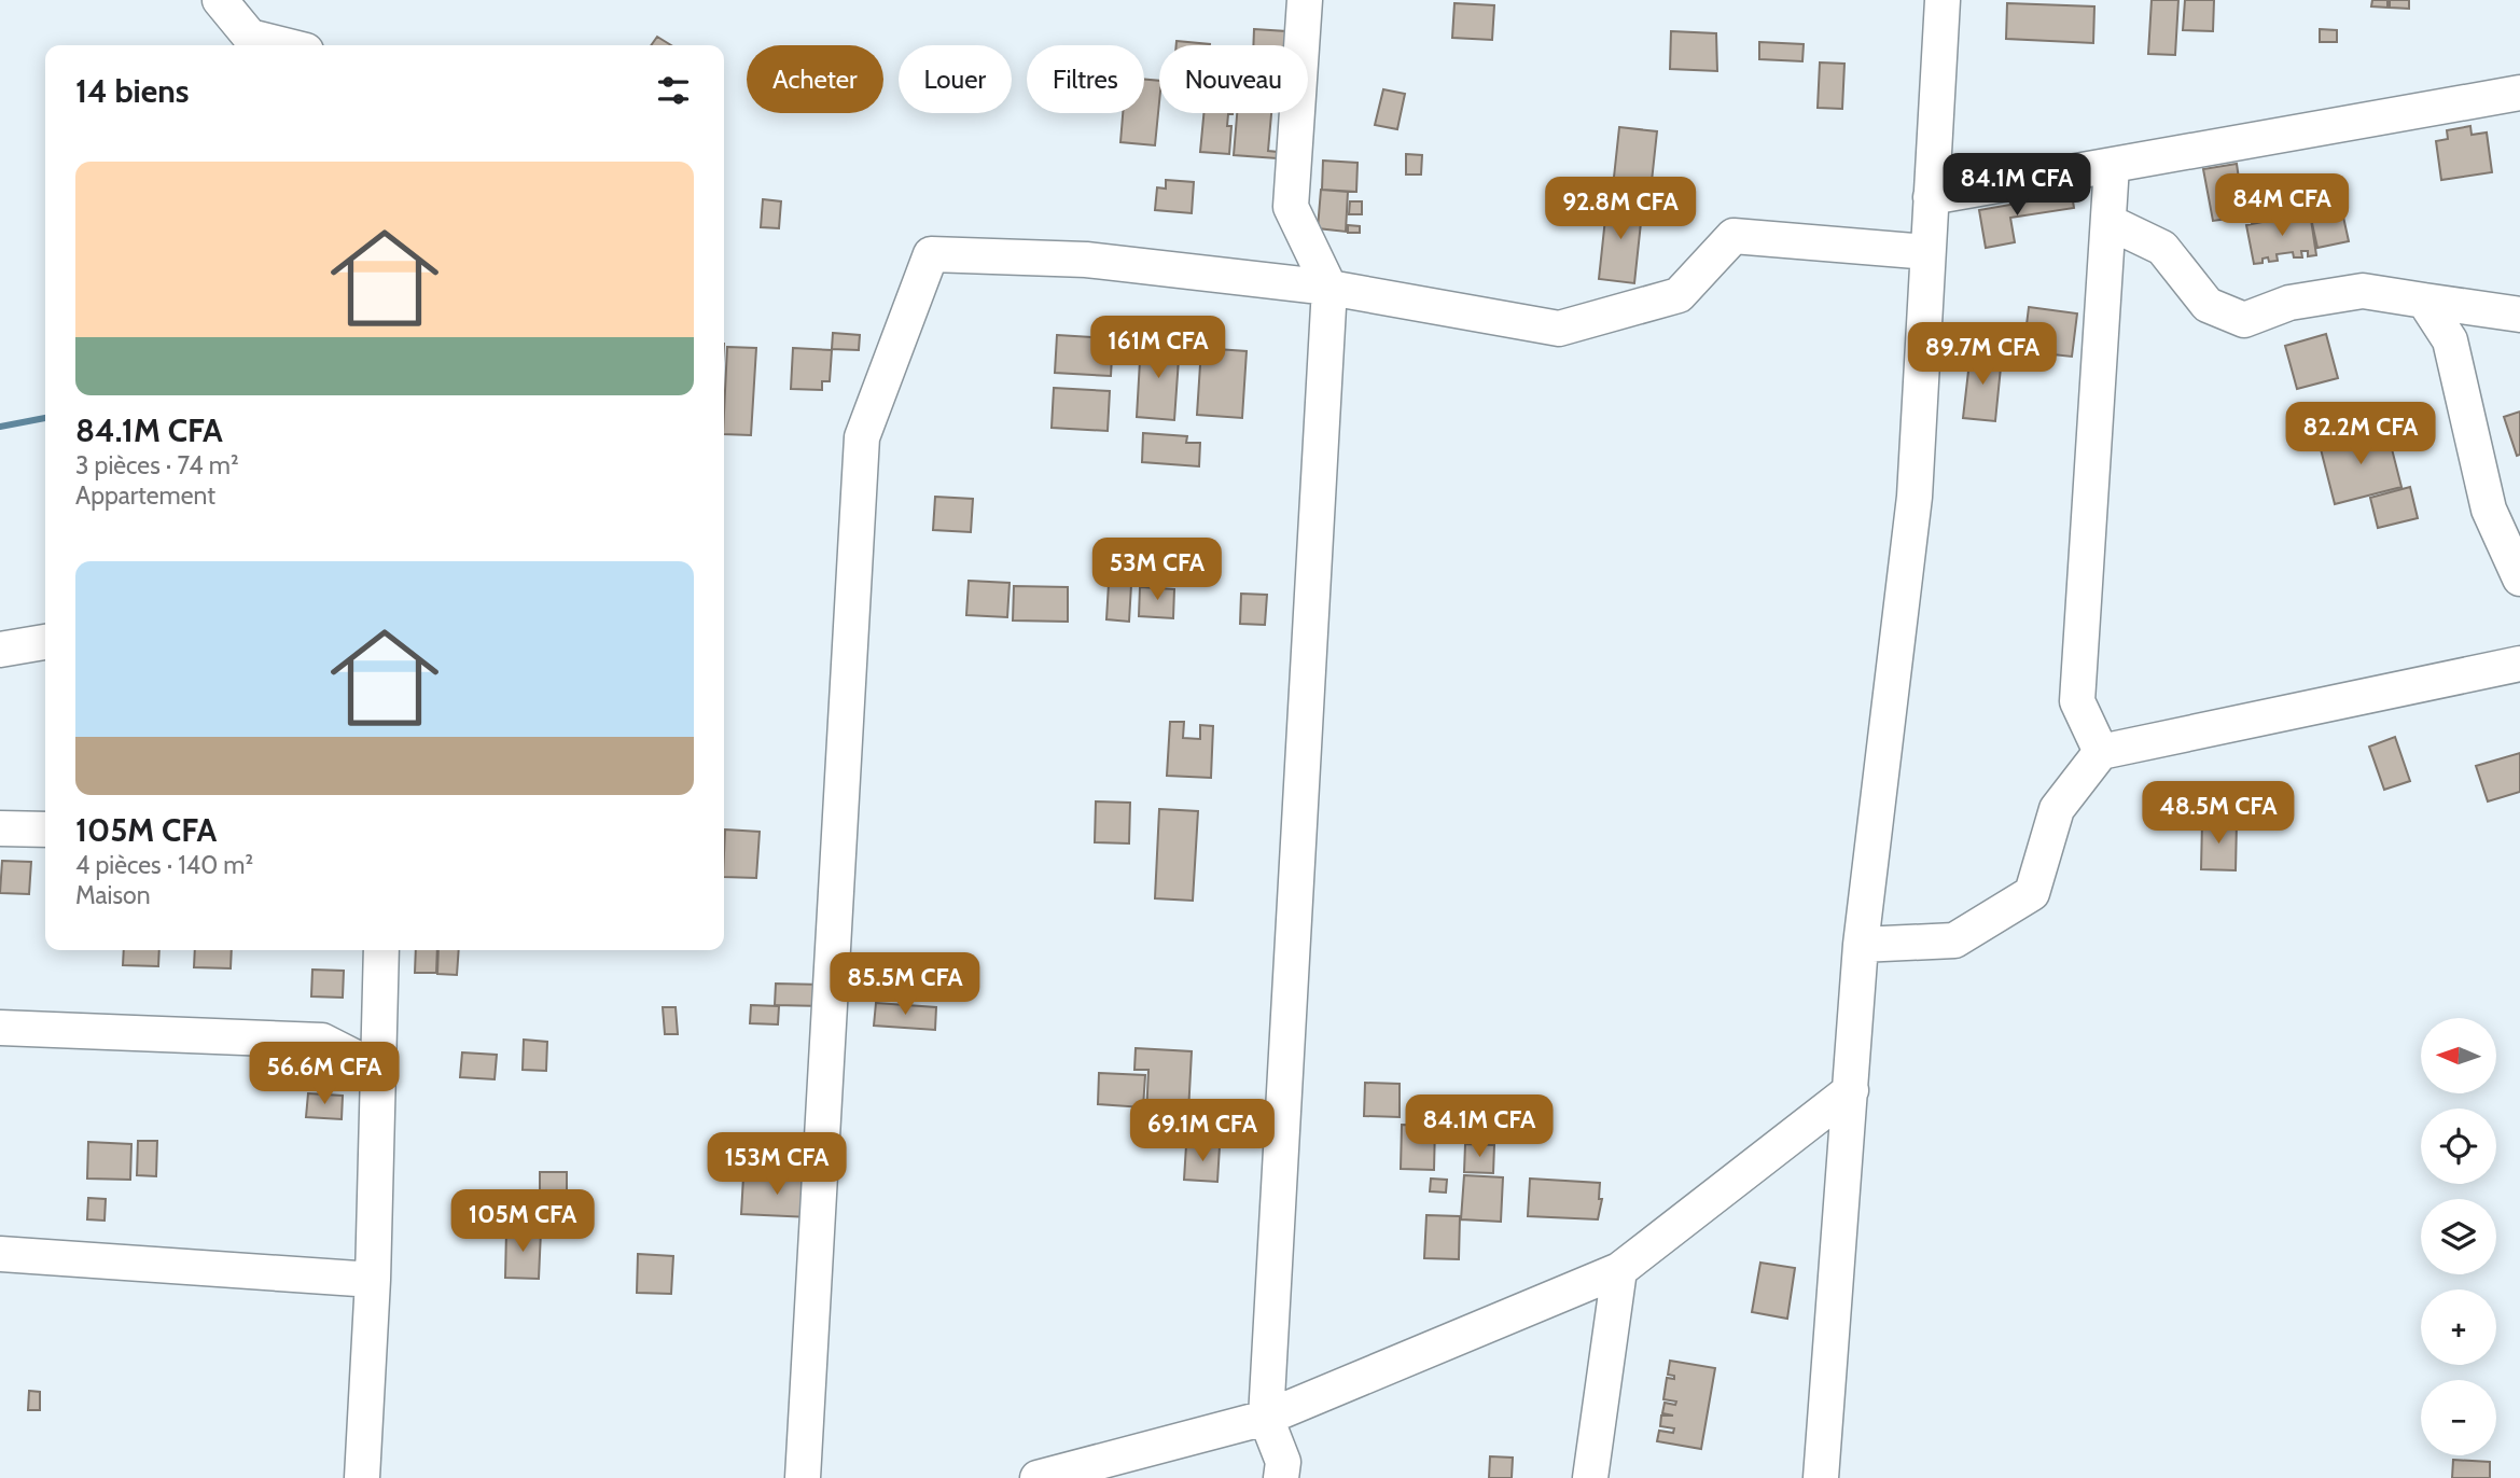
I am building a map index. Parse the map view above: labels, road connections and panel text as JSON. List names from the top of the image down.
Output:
{
  "north": "left",
  "page": {
    "chip": [
      "Acheter",
      "Louer",
      "Filtres",
      "Nouveau"
    ],
    "heading": "14 biens",
    "list": [
      {
        "name": "84.1M CFA",
        "note": "3 pièces · 74 m² · Appartement"
      },
      {
        "name": "105M CFA",
        "note": "4 pièces · 140 m² · Maison"
      }
    ],
    "price": [
      "84.1M CFA",
      "84M CFA",
      "92.8M CFA",
      "161M CFA",
      "89.7M CFA",
      "82.2M CFA",
      "53M CFA",
      "48.5M CFA",
      "85.5M CFA",
      "56.6M CFA",
      "84.1M CFA",
      "69.1M CFA",
      "153M CFA",
      "105M CFA"
    ],
    "map_buttons": ["+", "−"]
  }
}
